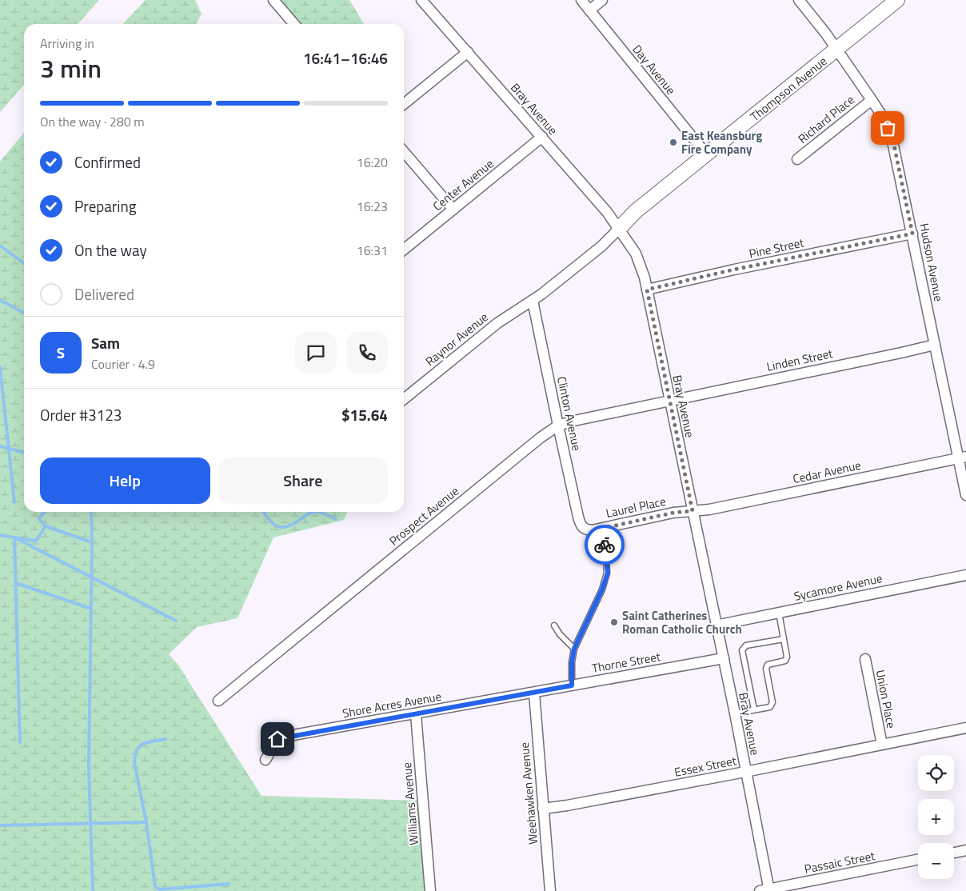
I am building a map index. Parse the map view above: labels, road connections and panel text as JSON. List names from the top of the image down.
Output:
{
  "streets": {
    "street": [
      "Day Avenue",
      "Thompson Avenue",
      "Bray Avenue",
      "Richard Place",
      "Center Avenue",
      "Pine Street",
      "Hudson Avenue",
      "Raynor Avenue",
      "Linden Street",
      "Clinton Avenue",
      "Cedar Avenue",
      "Laurel Place",
      "Prospect Avenue",
      "Sycamore Avenue",
      "Thorne Street",
      "Union Place",
      "Shore Acres Avenue",
      "Essex Street",
      "Weehawken Avenue",
      "Williams Avenue",
      "Passaic Street"
    ]
  },
  "crossings": [
    ["Day Avenue", "Thompson Avenue"],
    ["Thompson Avenue", "Bray Avenue"],
    ["Thompson Avenue", "Hudson Avenue"],
    ["Thompson Avenue", "Raynor Avenue"],
    ["Thompson Avenue", "Clinton Avenue"],
    ["Bray Avenue", "Center Avenue"],
    ["Bray Avenue", "Pine Street"],
    ["Bray Avenue", "Linden Street"],
    ["Bray Avenue", "Cedar Avenue"],
    ["Bray Avenue", "Laurel Place"],
    ["Bray Avenue", "Prospect Avenue"],
    ["Bray Avenue", "Sycamore Avenue"],
    ["Bray Avenue", "Thorne Street"],
    ["Bray Avenue", "Essex Street"],
    ["Bray Avenue", "Passaic Street"],
    ["Richard Place", "Hudson Avenue"],
    ["Pine Street", "Hudson Avenue"],
    ["Hudson Avenue", "Linden Street"],
    ["Hudson Avenue", "Cedar Avenue"],
    ["Raynor Avenue", "Clinton Avenue"],
    ["Linden Street", "Prospect Avenue"],
    ["Clinton Avenue", "Laurel Place"],
    ["Clinton Avenue", "Prospect Avenue"],
    ["Cedar Avenue", "Laurel Place"],
    ["Thorne Street", "Shore Acres Avenue"],
    ["Thorne Street", "Weehawken Avenue"],
    ["Union Place", "Essex Street"],
    ["Shore Acres Avenue", "Weehawken Avenue"],
    ["Shore Acres Avenue", "Williams Avenue"],
    ["Essex Street", "Weehawken Avenue"]
  ],
  "places": ["East Keansburg Fire Company", "Saint Catherines Roman Catholic Church"],
  "page": {
    "heading": ["3 min", "Arriving in", "16:41–16:46"],
    "panel": [
      "Sam",
      "Courier · 4.9",
      "Order #3123",
      "$15.64"
    ],
    "bar": "On the way · 280 m",
    "list": [
      ["Confirmed", "16:20"],
      ["Preparing", "16:23"],
      ["On the way", "16:31"],
      "Delivered"
    ],
    "round": "S",
    "buttons": ["Help", "Share"],
    "map_buttons": ["+", "−"]
  }
}
